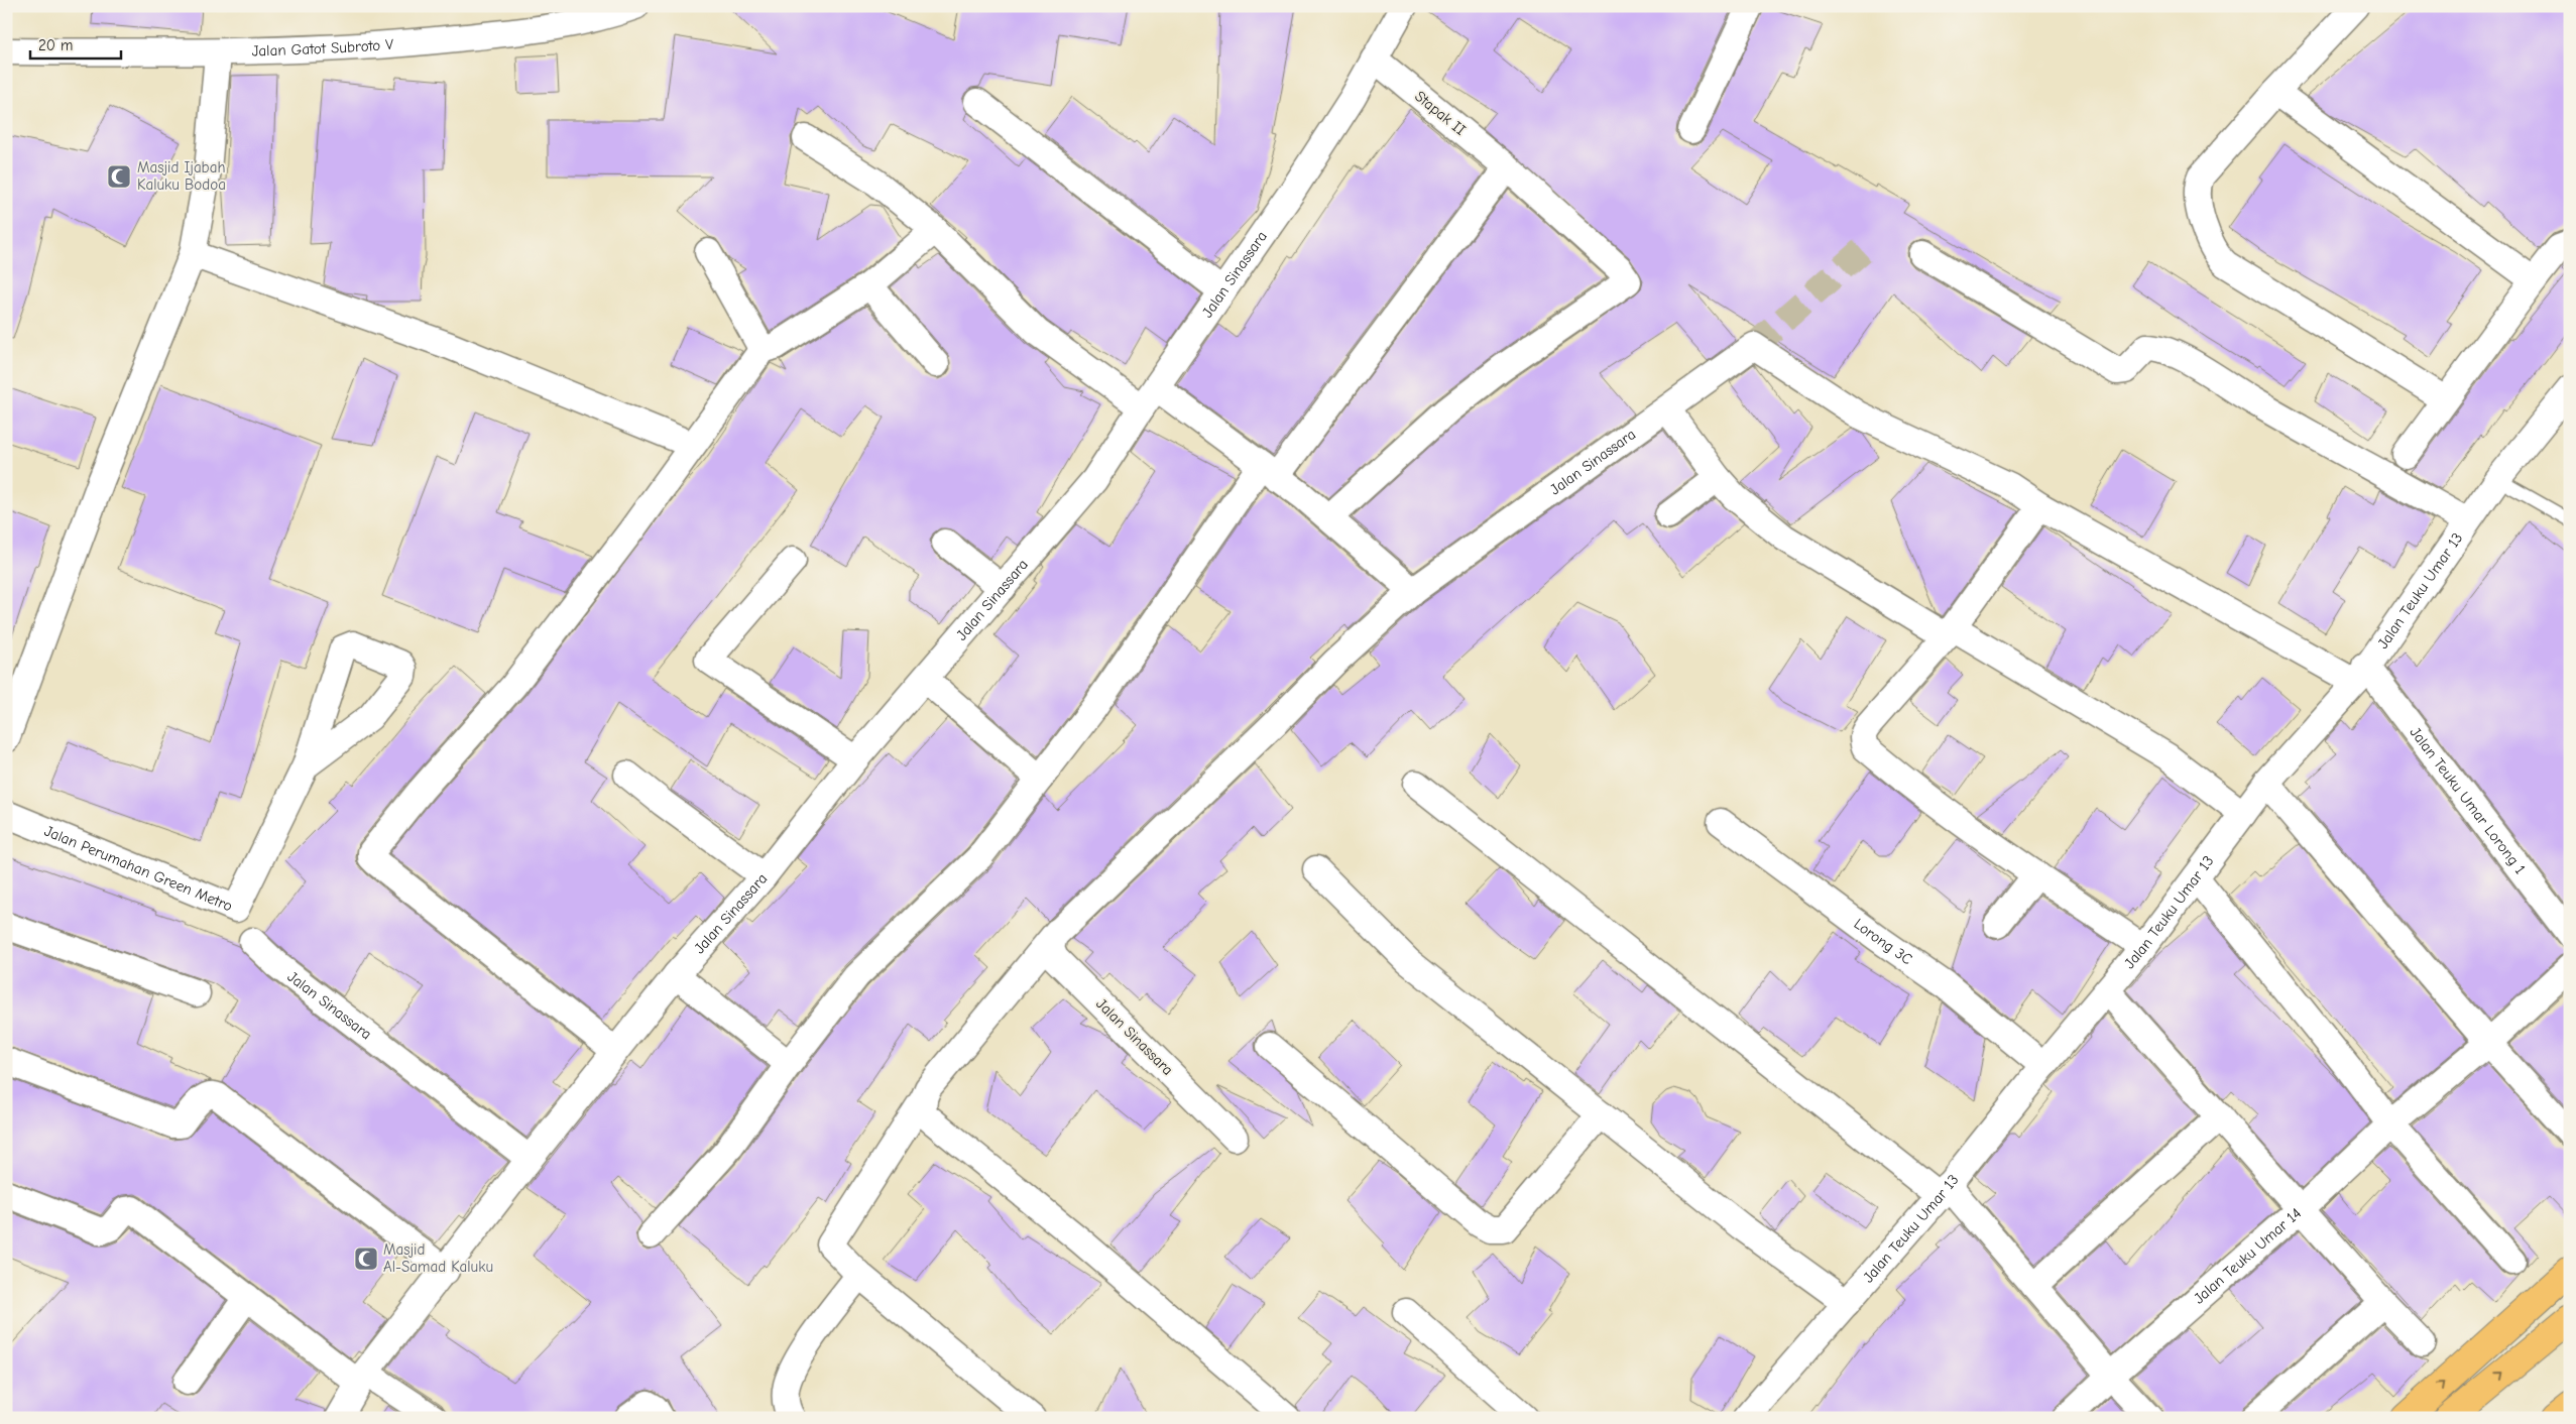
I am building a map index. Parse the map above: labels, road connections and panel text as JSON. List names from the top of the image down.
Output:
{
  "streets": {
    "street": [
      "Jalan Gatot Subroto V",
      "Stapak II",
      "Jalan Sinassara",
      "Jalan Teuku Umar 13",
      "Jalan Teuku Umar Lorong 1",
      "Jalan Perumahan Green Metro",
      "Lorong 3C",
      "Jalan Teuku Umar 14"
    ]
  },
  "crossings": [
    ["Stapak II", "Jalan Sinassara"],
    ["Jalan Teuku Umar 13", "Jalan Teuku Umar Lorong 1"],
    ["Jalan Teuku Umar 13", "Lorong 3C"]
  ],
  "places": {
    "mosque": ["Masjid Ijabah Kaluku Bodoa", "Masjid Al-Samad Kaluku"]
  },
  "scale_bar": "20 m"
}
